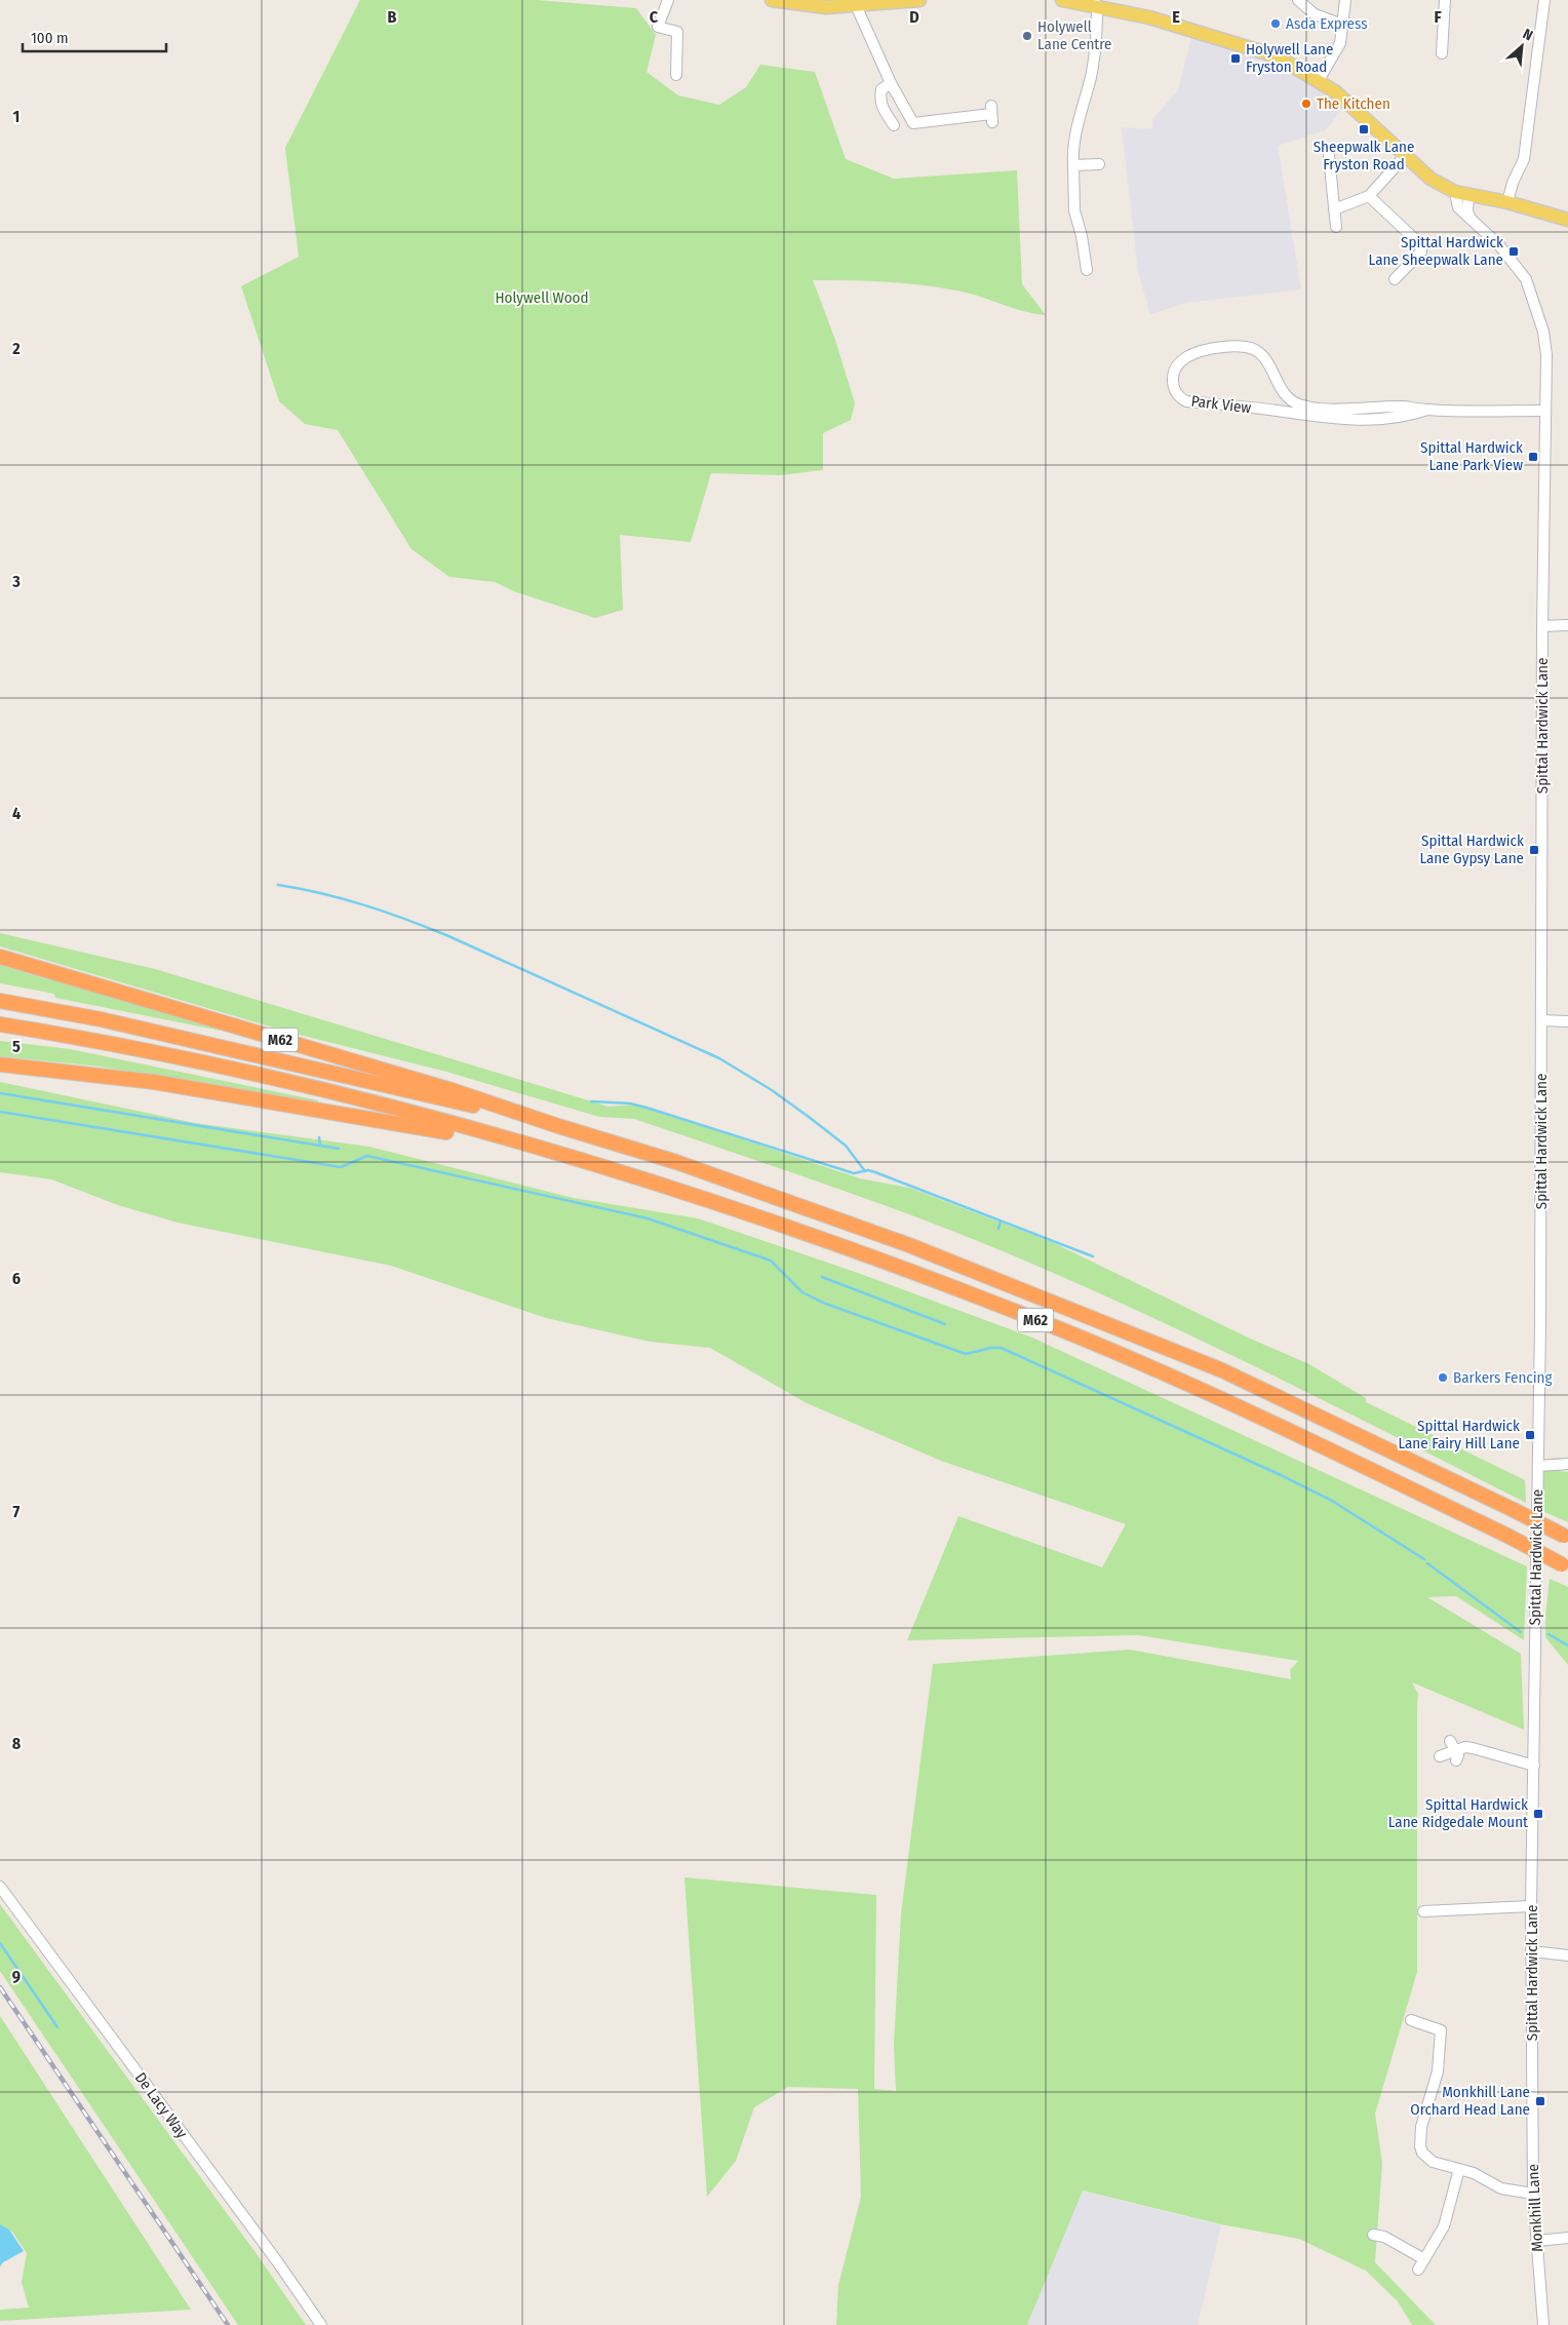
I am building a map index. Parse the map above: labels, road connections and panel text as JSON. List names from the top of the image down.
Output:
{
  "streets": {
    "highway": ["M62"],
    "street": [
      "Park View",
      "Spittal Hardwick Lane",
      "De Lacy Way",
      "Monkhill Lane"
    ]
  },
  "crossings": [
    ["Park View", "Spittal Hardwick Lane"],
    ["Spittal Hardwick Lane", "Monkhill Lane"]
  ],
  "parks": ["Holywell Wood"],
  "places": {
    "other": [
      "Asda Express",
      "Holywell Lane Centre",
      "The Kitchen",
      "Barkers Fencing"
    ],
    "transit": [
      "Holywell Lane Fryston Road",
      "Sheepwalk Lane Fryston Road",
      "Spittal Hardwick Lane Sheepwalk Lane",
      "Spittal Hardwick Lane Park View",
      "Spittal Hardwick Lane Gypsy Lane",
      "Spittal Hardwick Lane Fairy Hill Lane",
      "Spittal Hardwick Lane Ridgedale Mount",
      "Monkhill Lane Orchard Head Lane"
    ]
  },
  "scale_bar": "100 m",
  "north": "top right",
  "grid": {
    "columns": [
      "B",
      "C",
      "D",
      "E",
      "F"
    ],
    "rows": [
      "1",
      "2",
      "3",
      "4",
      "5",
      "6",
      "7",
      "8",
      "9"
    ]
  }
}
